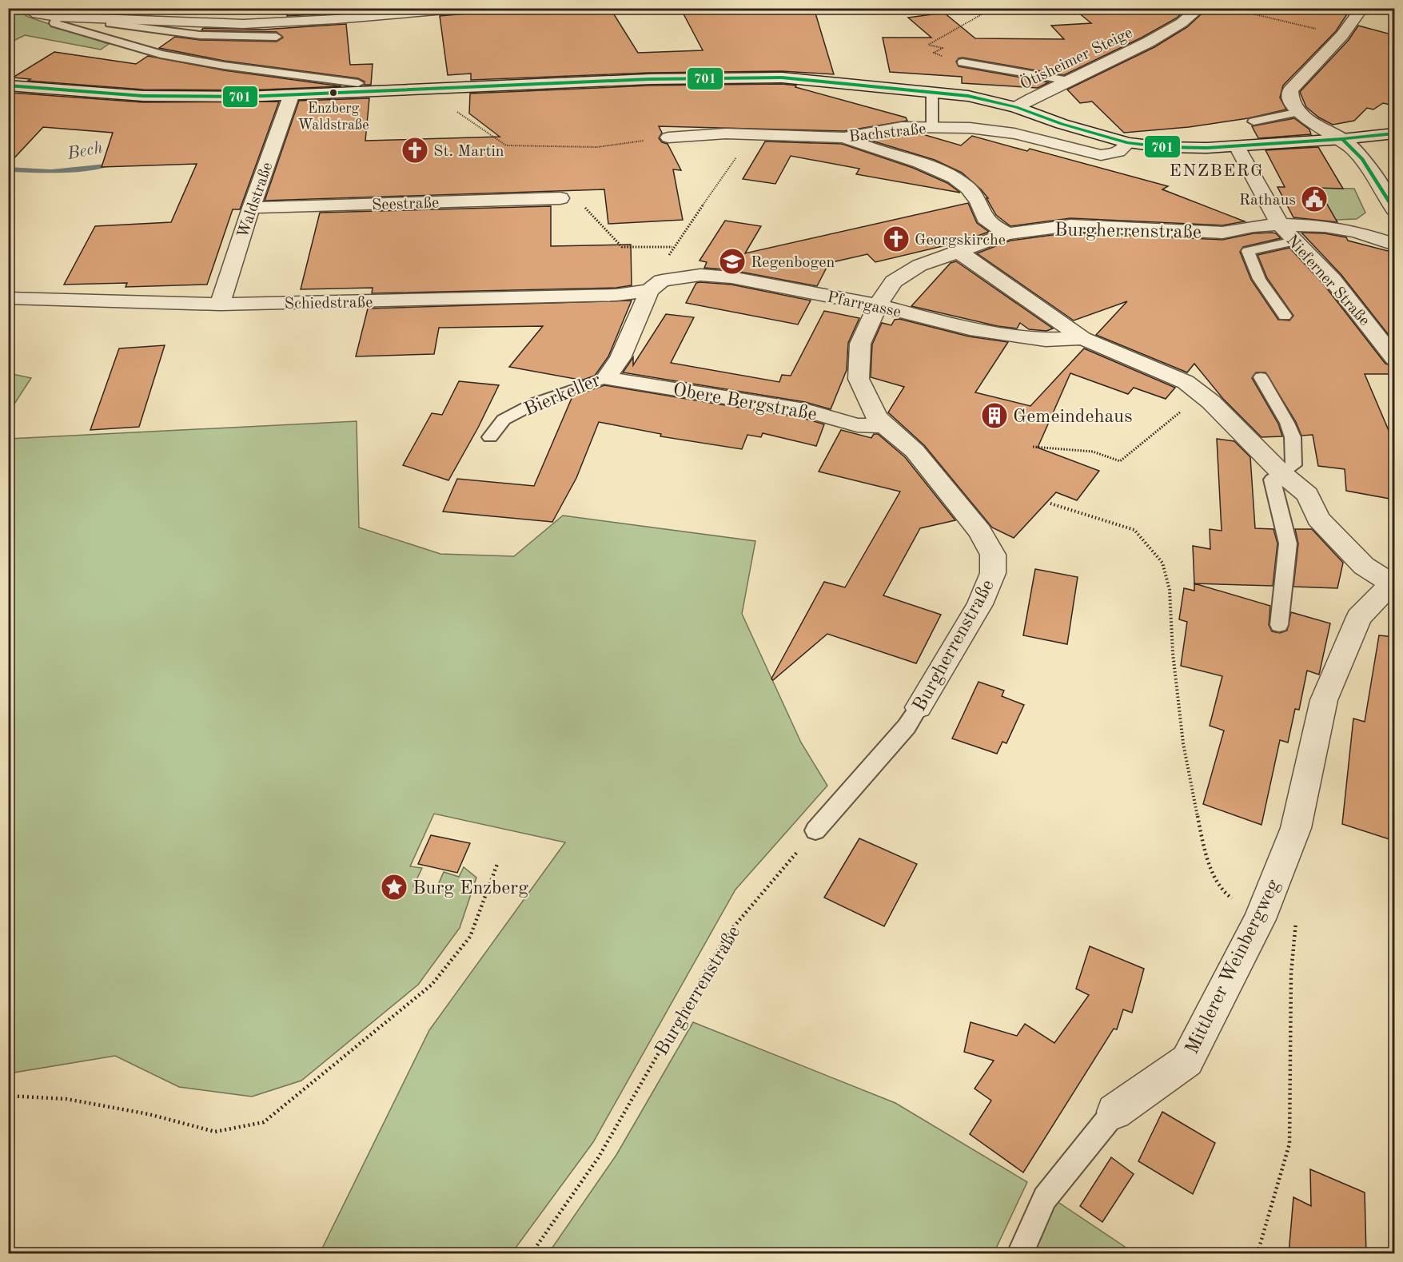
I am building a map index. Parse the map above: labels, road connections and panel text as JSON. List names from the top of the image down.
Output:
{
  "streets": {
    "street": [
      "Ötisheimer Steige",
      "Bachstraße",
      "Waldstraße",
      "Seestraße",
      "Burgherrenstraße",
      "Nieferner Straße",
      "Schiedstraße",
      "Pfarrgasse",
      "Bierkeller",
      "Obere Bergstraße",
      "Mittlerer Weinbergweg"
    ]
  },
  "crossings": [
    ["Waldstraße", "Seestraße"],
    ["Waldstraße", "Schiedstraße"],
    ["Burgherrenstraße", "Nieferner Straße"],
    ["Burgherrenstraße", "Pfarrgasse"],
    ["Burgherrenstraße", "Obere Bergstraße"],
    ["Schiedstraße", "Pfarrgasse"],
    ["Schiedstraße", "Bierkeller"],
    ["Pfarrgasse", "Bierkeller"],
    ["Bierkeller", "Obere Bergstraße"]
  ],
  "districts": ["ENZBERG"],
  "water": ["Bech"],
  "places": {
    "other": ["Enzberg Waldstraße"],
    "church": ["St. Martin", "Georgskirche"],
    "public building": ["Rathaus"],
    "school or university": ["Regenbogen"],
    "building": ["Gemeindehaus"],
    "place": ["Burg Enzberg"]
  },
  "lines": ["transit line 701"]
}
